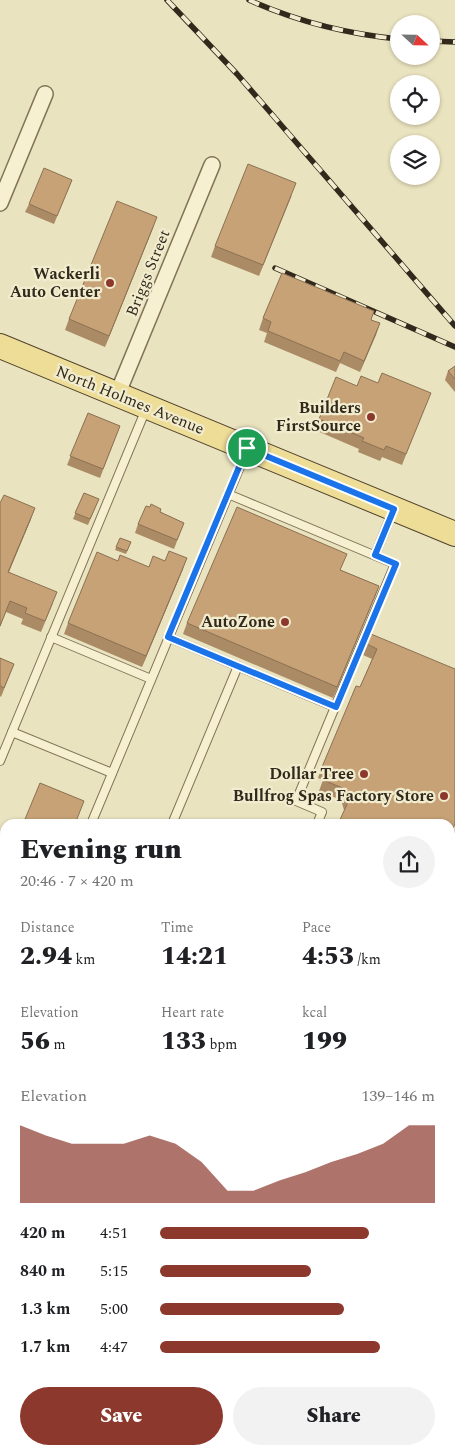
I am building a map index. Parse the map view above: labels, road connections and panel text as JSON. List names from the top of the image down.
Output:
{
  "streets": {
    "main road": ["North Holmes Avenue"],
    "street": ["Briggs Street"]
  },
  "crossings": [
    ["Briggs Street", "North Holmes Avenue"]
  ],
  "places": [
    "Wackerli Auto Center",
    "Builders FirstSource",
    "AutoZone",
    "Dollar Tree",
    "Bullfrog Spas Factory Store"
  ],
  "north": "right",
  "page": {
    "heading": ["Evening run", "20:46 · 7 × 420 m"],
    "stats": [
      ["Distance", "2.94 km"],
      ["Time", "14:21"],
      ["Pace", "4:53 /km"],
      ["Elevation", "56 m"],
      ["Heart rate", "133 bpm"],
      ["kcal", "199"]
    ],
    "chart": ["Elevation", "139–146 m"],
    "list": [
      {
        "name": "420 m",
        "note": "4:51"
      },
      {
        "name": "840 m",
        "note": "5:15"
      },
      {
        "name": "1.3 km",
        "note": "5:00"
      },
      {
        "name": "1.7 km",
        "note": "4:47"
      }
    ],
    "buttons": ["Save", "Share"]
  }
}
